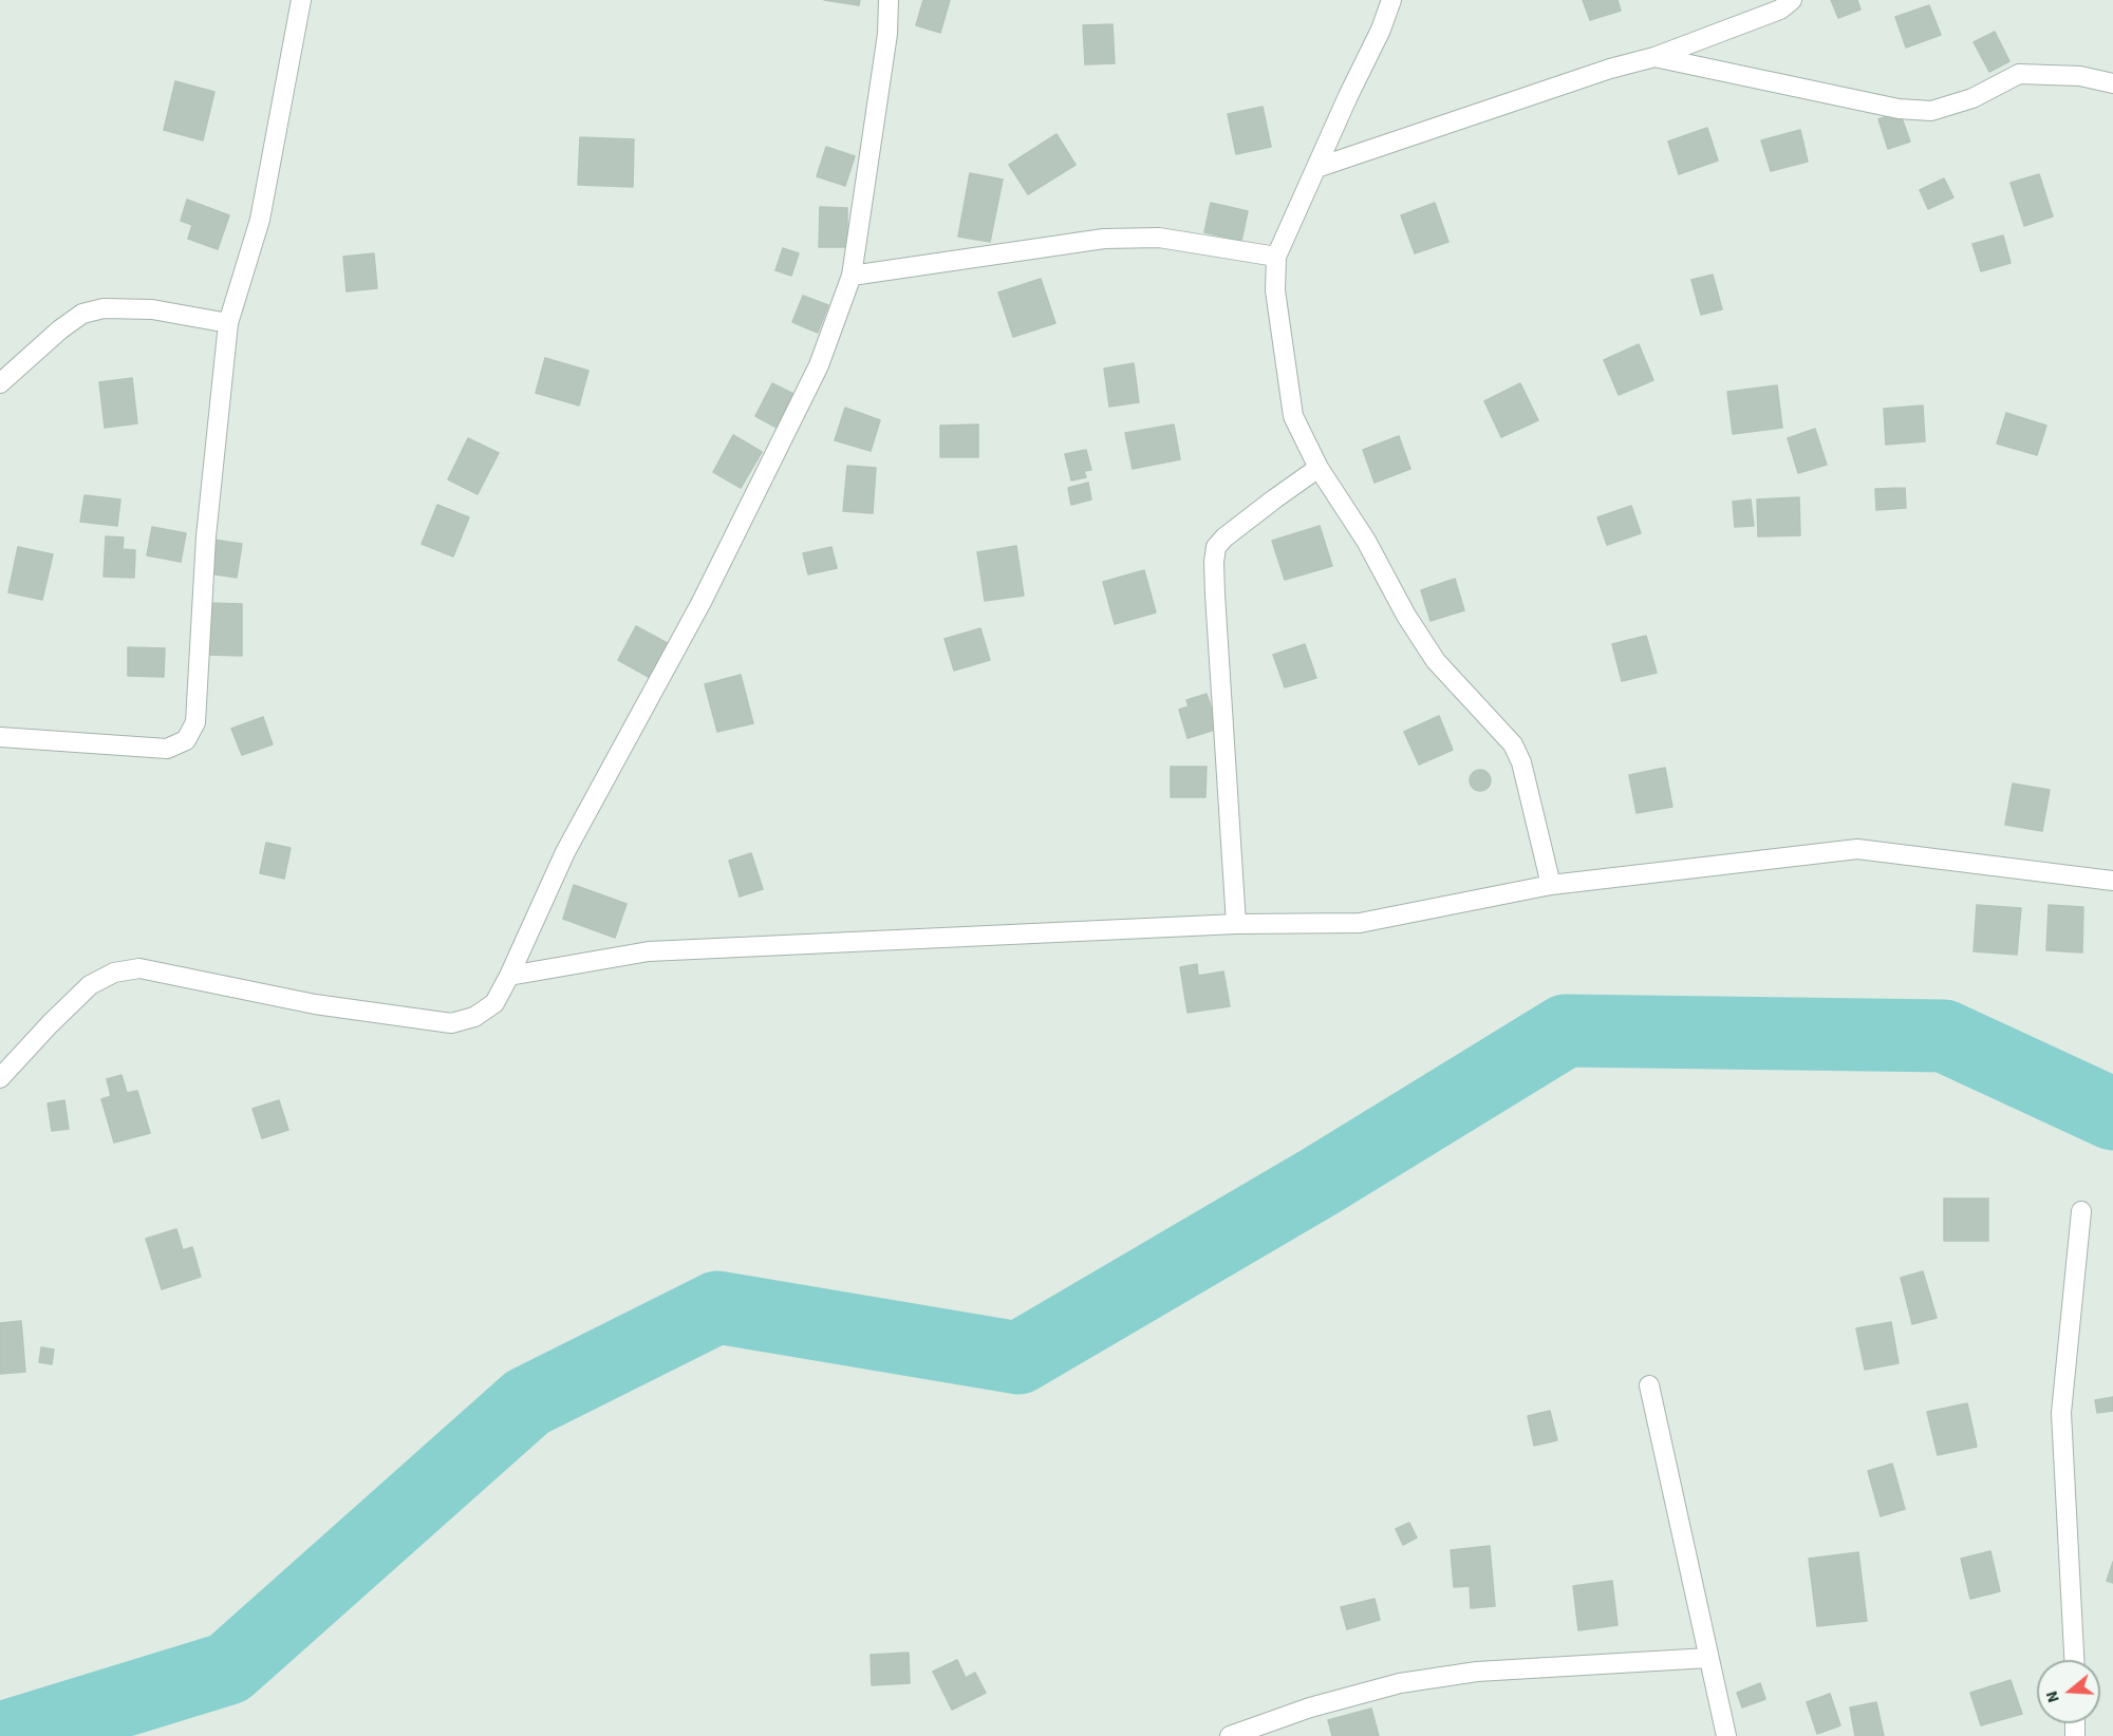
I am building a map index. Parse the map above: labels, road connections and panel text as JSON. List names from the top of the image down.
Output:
{
  "north": "left"
}
